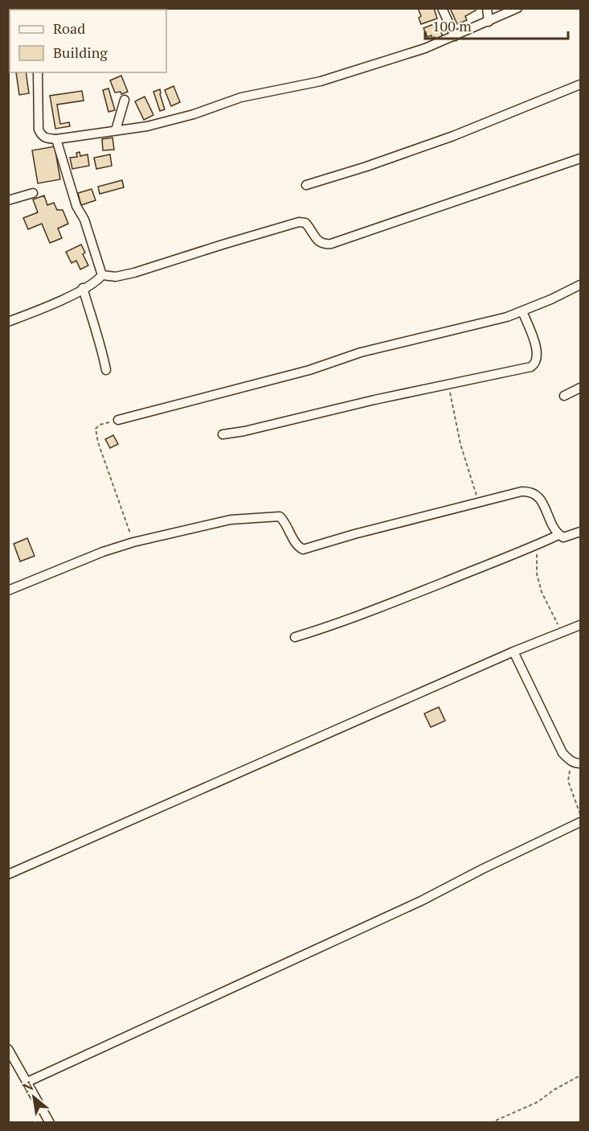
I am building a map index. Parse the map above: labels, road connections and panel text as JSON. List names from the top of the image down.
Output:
{
  "legend": ["Road", "Building"],
  "scale_bar": "100 m",
  "north": "top left"
}
